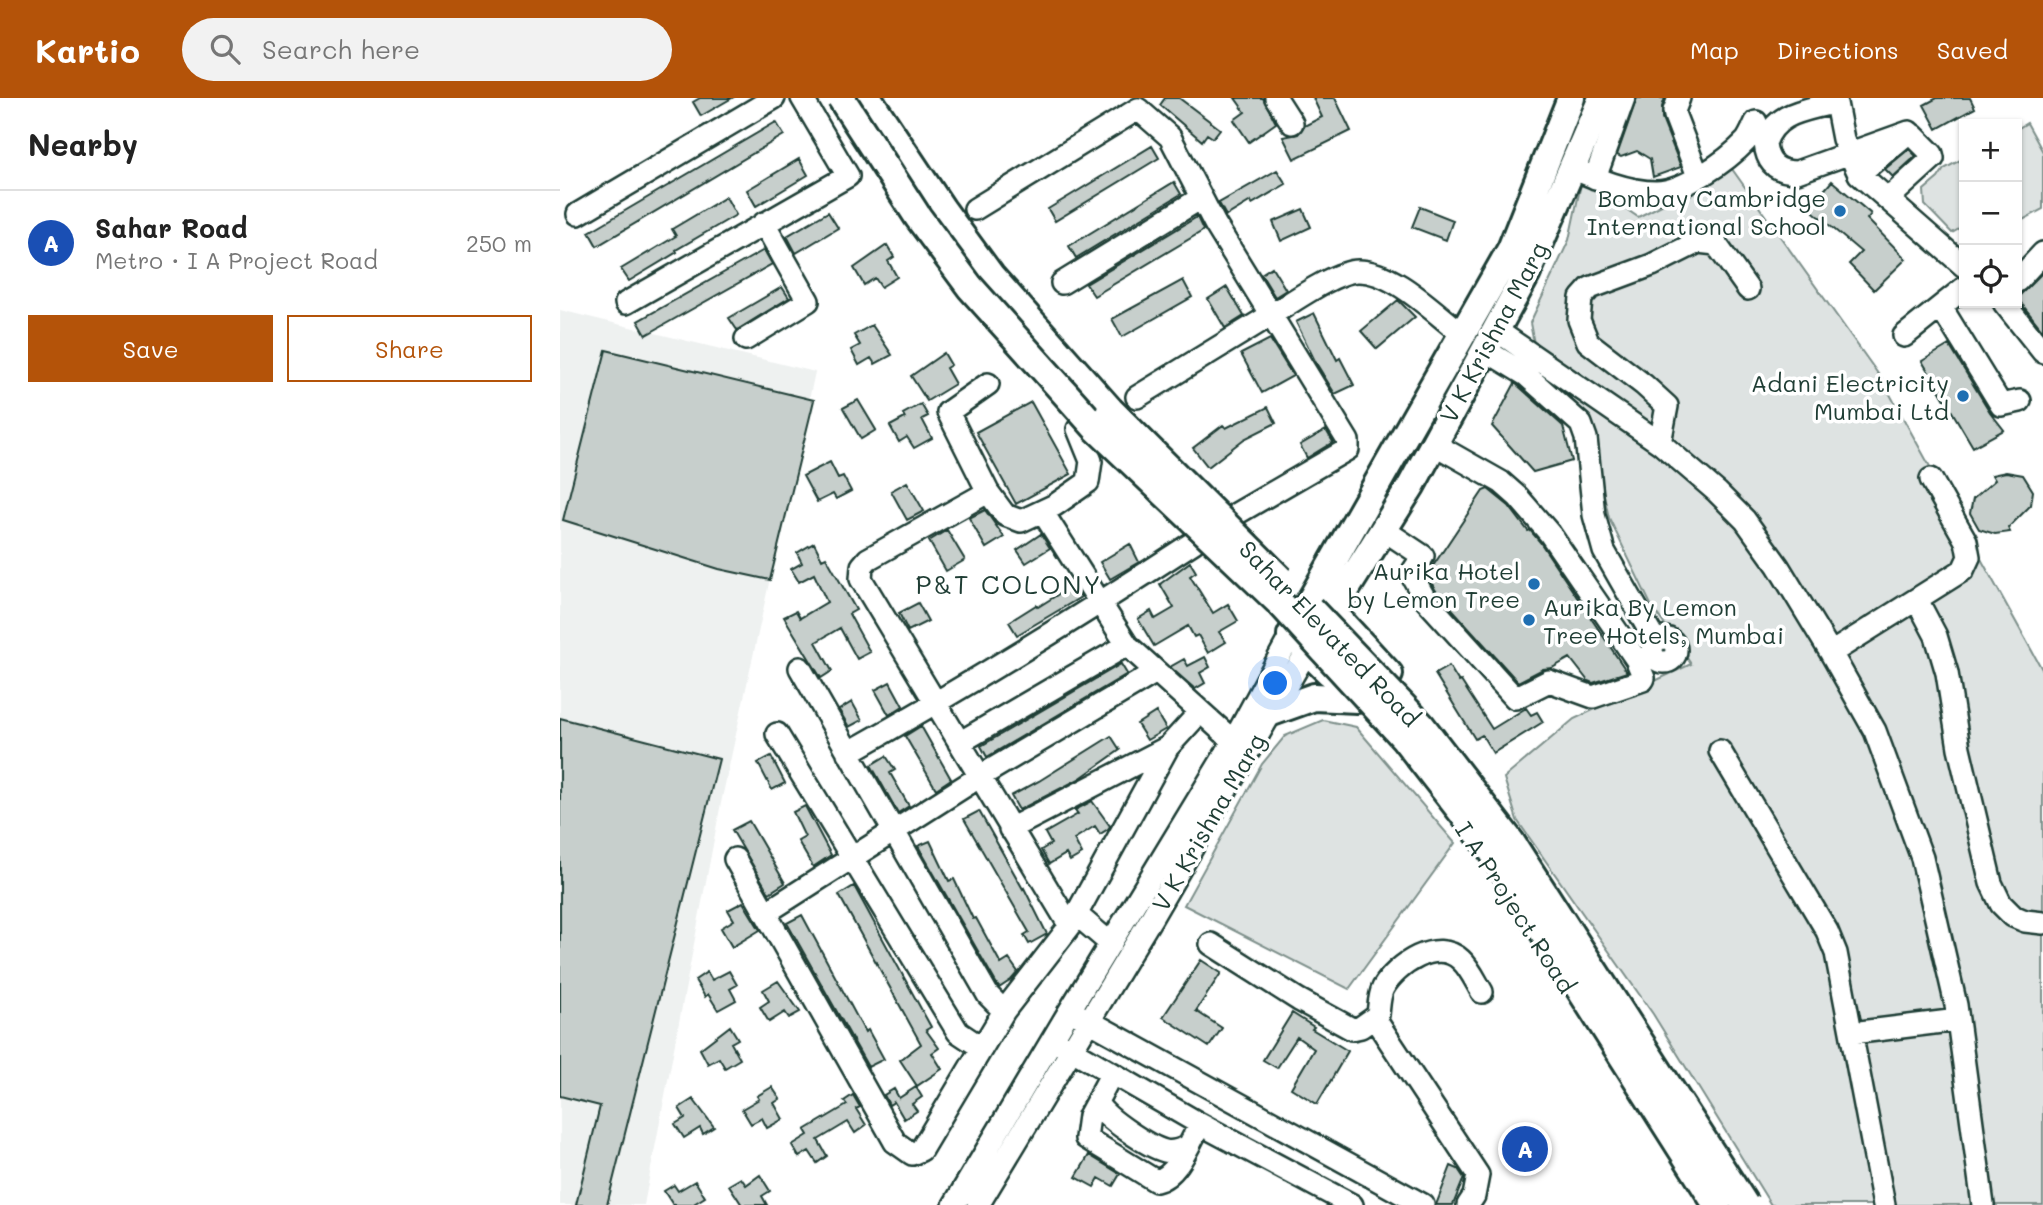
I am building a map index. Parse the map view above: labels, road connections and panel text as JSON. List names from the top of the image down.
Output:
{
  "streets": {
    "main road": ["V K Krishna Marg", "Sahar Elevated Road", "I A Project Road"]
  },
  "crossings": [
    ["V K Krishna Marg", "I A Project Road"]
  ],
  "districts": ["P&T COLONY"],
  "places": [
    "Bombay Cambridge International School",
    "Adani Electricity Mumbai Ltd",
    "Aurika Hotel by Lemon Tree",
    "Aurika By Lemon Tree Hotels, Mumbai"
  ],
  "page": {
    "header": "Kartio",
    "search": "Search here",
    "nav": ["Map", "Directions", "Saved"],
    "heading": "Nearby",
    "map_buttons": ["+", "−"],
    "list": [
      {
        "mark": "A",
        "name": "Sahar Road",
        "note": "Metro · I A Project Road",
        "value": "250 m"
      }
    ],
    "buttons": ["Save", "Share"],
    "pins": "A"
  }
}
